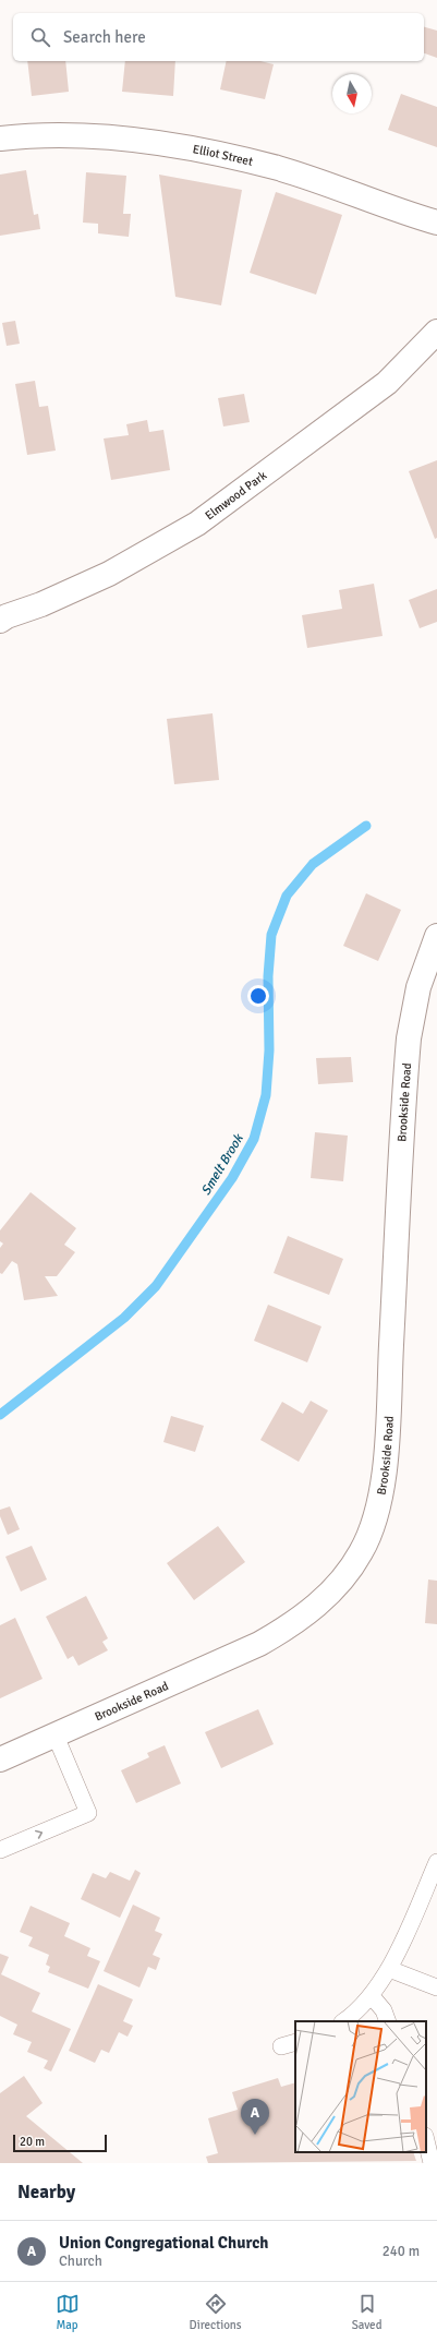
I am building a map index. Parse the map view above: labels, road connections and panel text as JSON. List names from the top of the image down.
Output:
{
  "streets": {
    "street": ["Elliot Street", "Elmwood Park", "Brookside Road"]
  },
  "water": ["Smelt Brook"],
  "scale_bar": "20 m",
  "north": "bottom",
  "page": {
    "search": "Search here",
    "pins": "A",
    "scale": "20 m",
    "heading": "Nearby",
    "list": [
      {
        "mark": "A",
        "name": "Union Congregational Church",
        "note": "Church",
        "value": "240 m"
      }
    ],
    "nav": ["Map", "Directions", "Saved"]
  }
}
